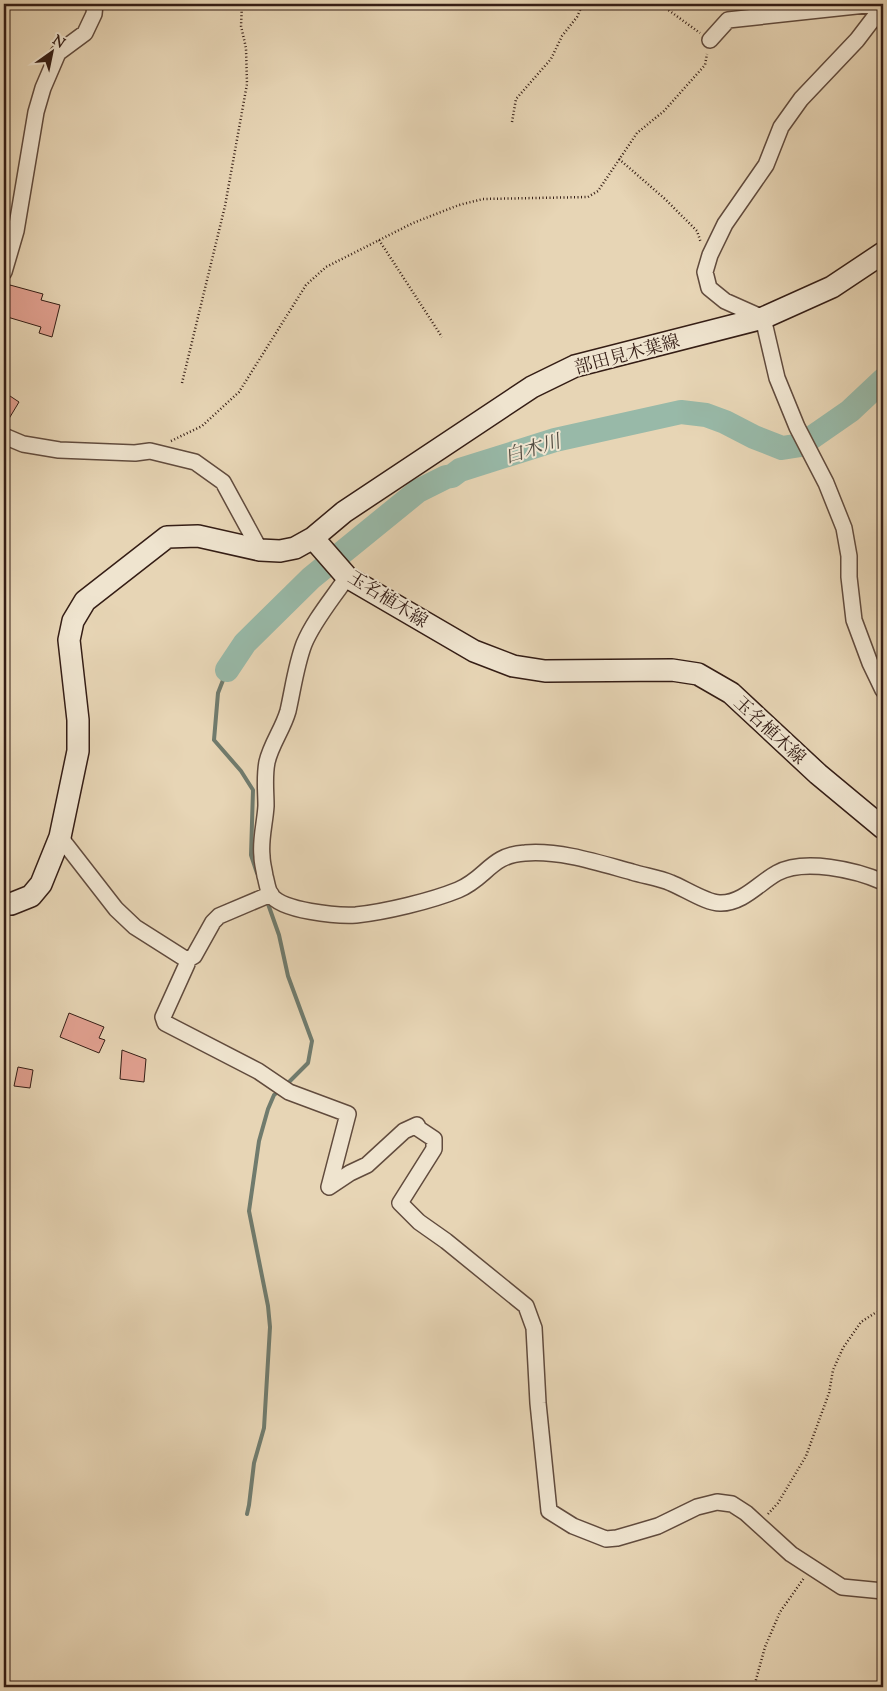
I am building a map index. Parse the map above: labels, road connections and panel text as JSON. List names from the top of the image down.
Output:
{
  "streets": {
    "main road": ["部田見木葉線", "玉名植木線"]
  },
  "crossings": [
    ["部田見木葉線", "玉名植木線"]
  ],
  "water": ["白木川"],
  "north": "top right"
}
